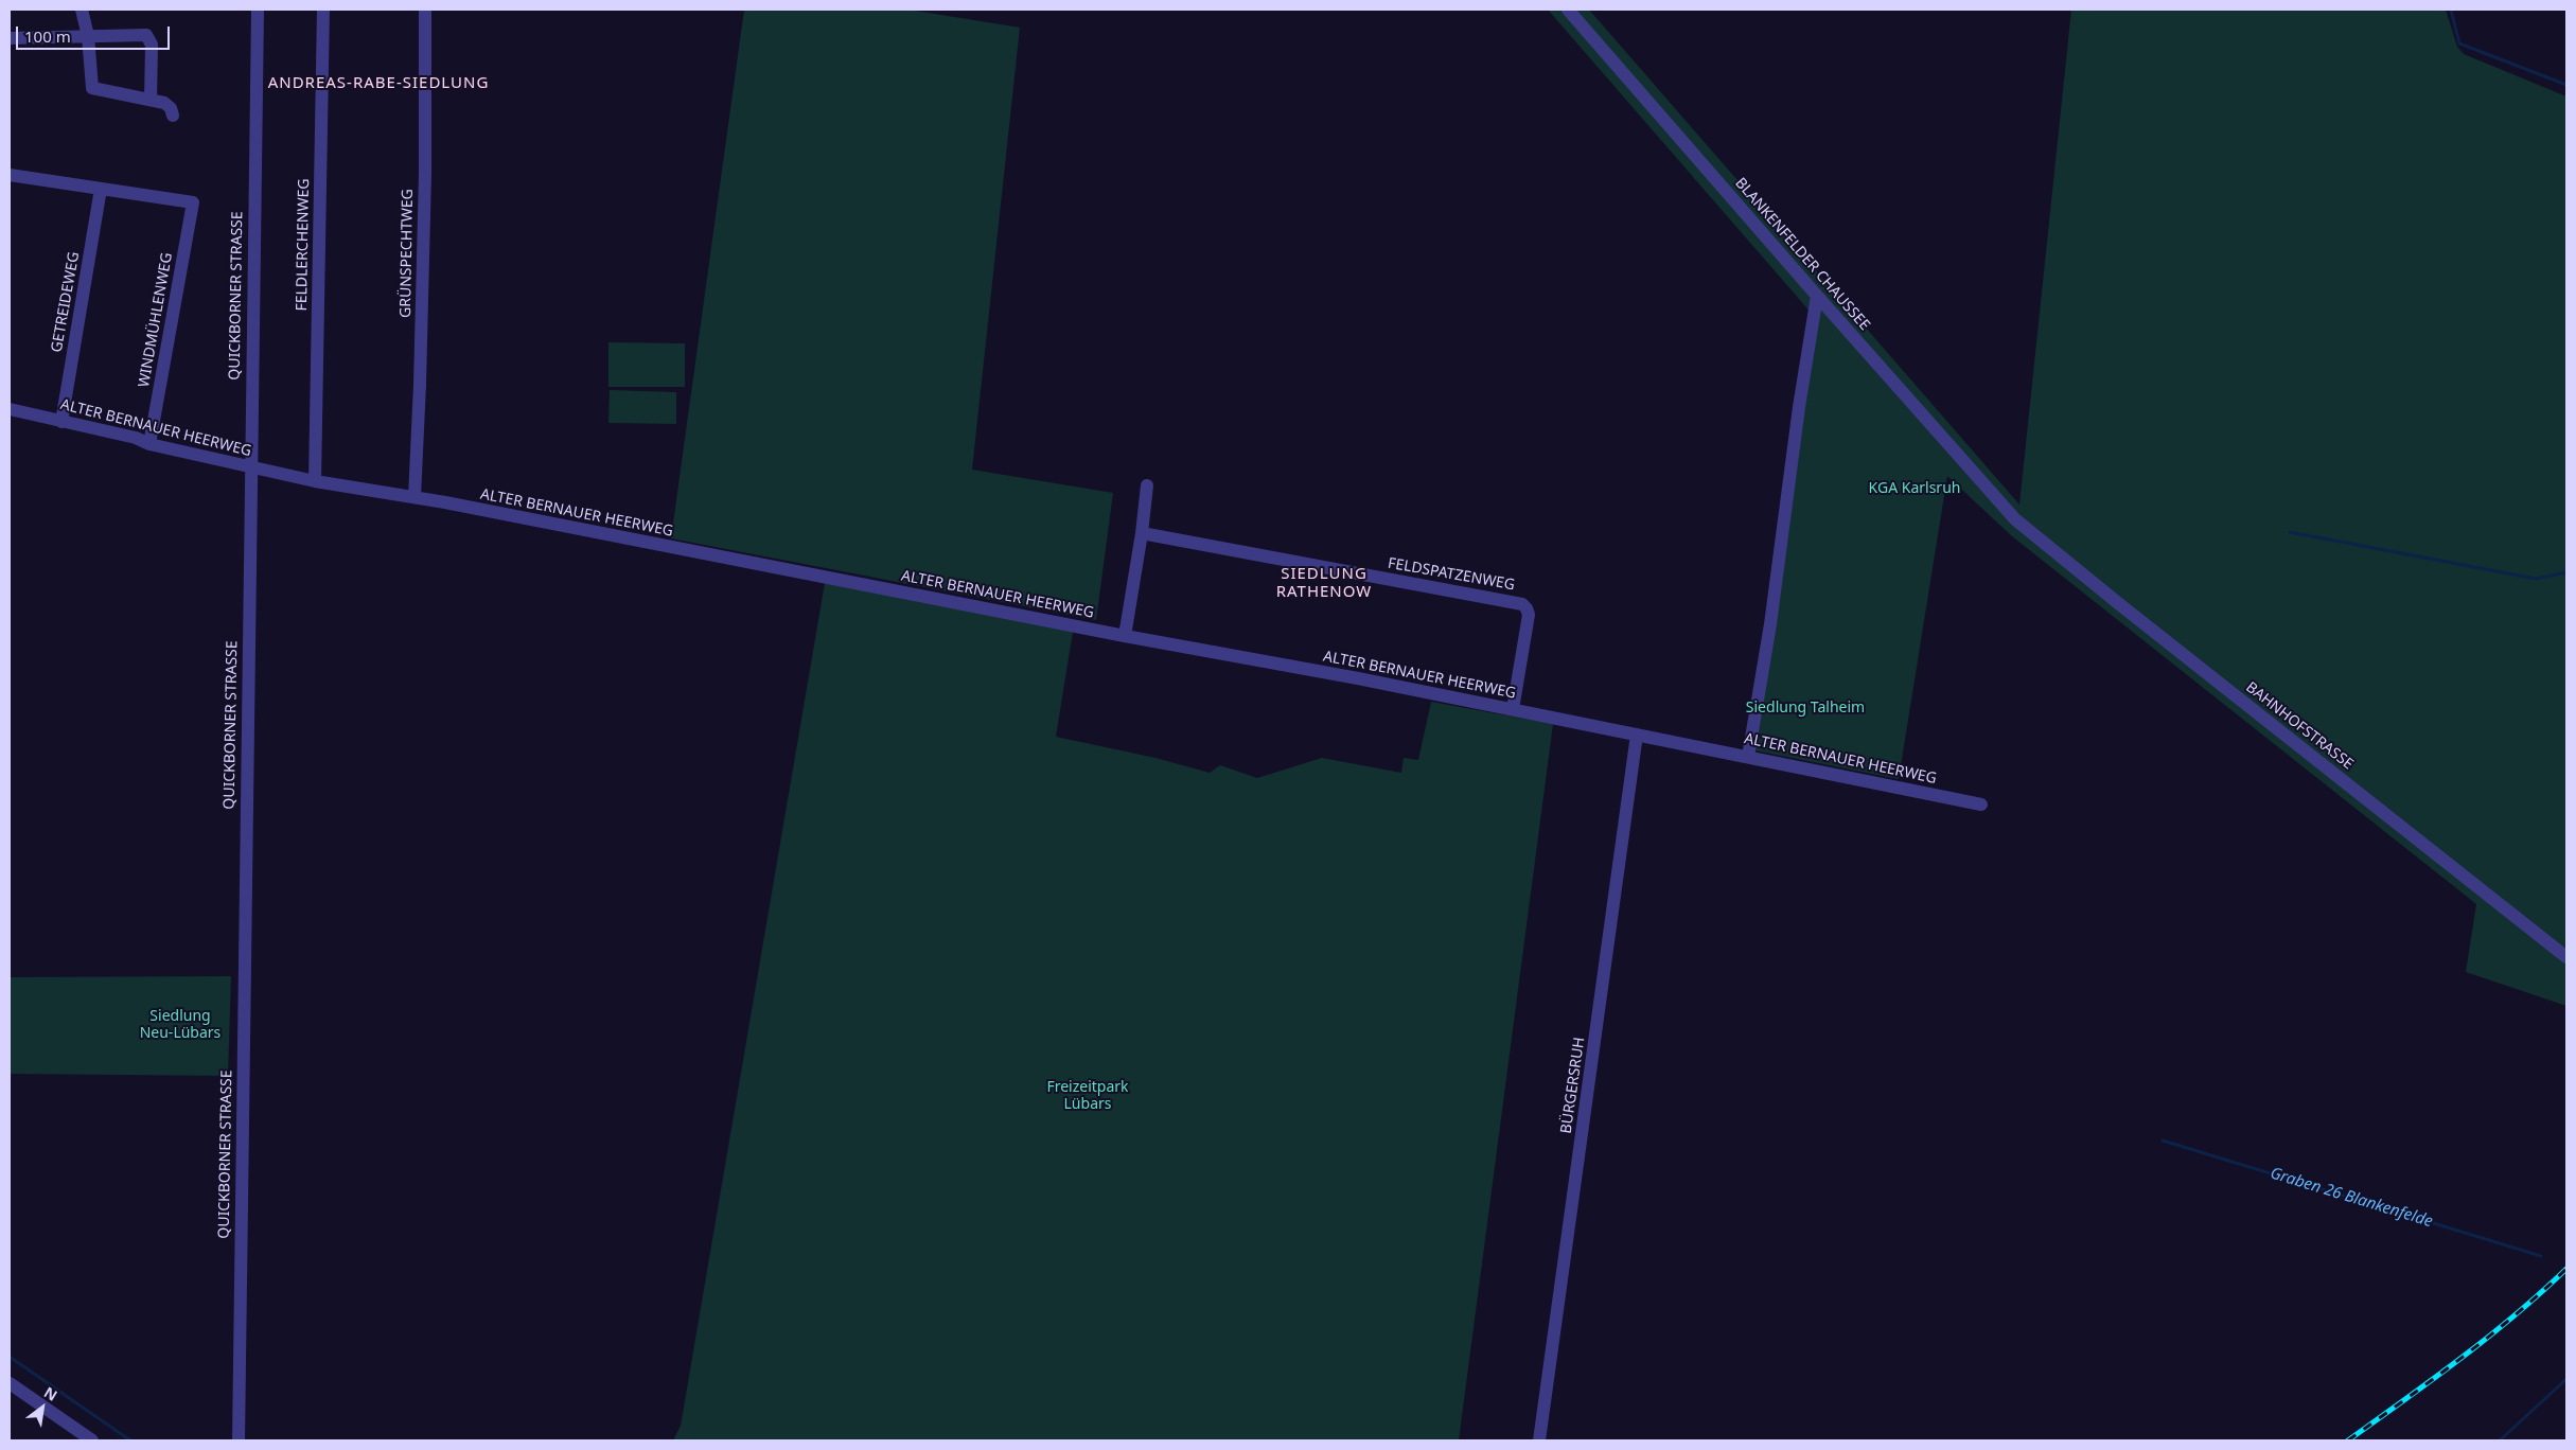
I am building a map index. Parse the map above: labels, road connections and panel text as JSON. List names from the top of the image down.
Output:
{
  "streets": {
    "street": [
      "FELDLERCHENWEG",
      "GRÜNSPECHTWEG",
      "BLANKENFELDER CHAUSSEE",
      "QUICKBORNER STRASSE",
      "GETREIDEWEG",
      "WINDMÜHLENWEG",
      "ALTER BERNAUER HEERWEG",
      "FELDSPATZENWEG",
      "BAHNHOFSTRASSE",
      "BÜRGERSRUH"
    ]
  },
  "crossings": [
    ["FELDLERCHENWEG", "ALTER BERNAUER HEERWEG"],
    ["GRÜNSPECHTWEG", "ALTER BERNAUER HEERWEG"],
    ["BLANKENFELDER CHAUSSEE", "BAHNHOFSTRASSE"],
    ["QUICKBORNER STRASSE", "ALTER BERNAUER HEERWEG"],
    ["GETREIDEWEG", "WINDMÜHLENWEG"],
    ["GETREIDEWEG", "ALTER BERNAUER HEERWEG"],
    ["WINDMÜHLENWEG", "ALTER BERNAUER HEERWEG"],
    ["ALTER BERNAUER HEERWEG", "FELDSPATZENWEG"],
    ["ALTER BERNAUER HEERWEG", "BÜRGERSRUH"]
  ],
  "districts": ["ANDREAS-RABE-SIEDLUNG", "SIEDLUNG RATHENOW"],
  "water": ["Graben 26 Blankenfelde"],
  "parks": [
    "KGA Karlsruh",
    "Siedlung Talheim",
    "Siedlung Neu-Lübars",
    "Freizeitpark Lübars"
  ],
  "scale_bar": "100 m",
  "north": "top right"
}
